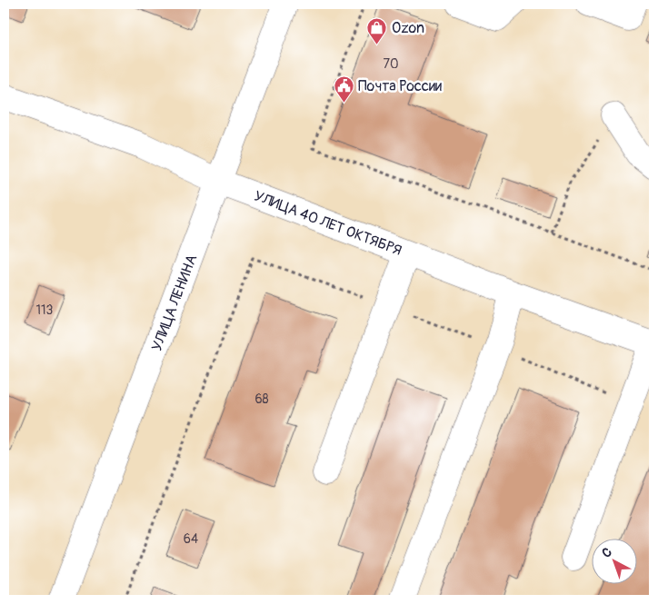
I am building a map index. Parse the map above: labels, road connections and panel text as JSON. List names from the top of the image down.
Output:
{
  "streets": {
    "street": ["УЛИЦА 40 ЛЕТ ОКТЯБРЯ", "УЛИЦА ЛЕНИНА"]
  },
  "crossings": [
    ["УЛИЦА 40 ЛЕТ ОКТЯБРЯ", "УЛИЦА ЛЕНИНА"]
  ],
  "places": {
    "shop": ["Ozon"],
    "public building": ["Почта России"]
  },
  "house_numbers": [
    "70",
    "113",
    "68",
    "64"
  ],
  "north": "top left"
}
